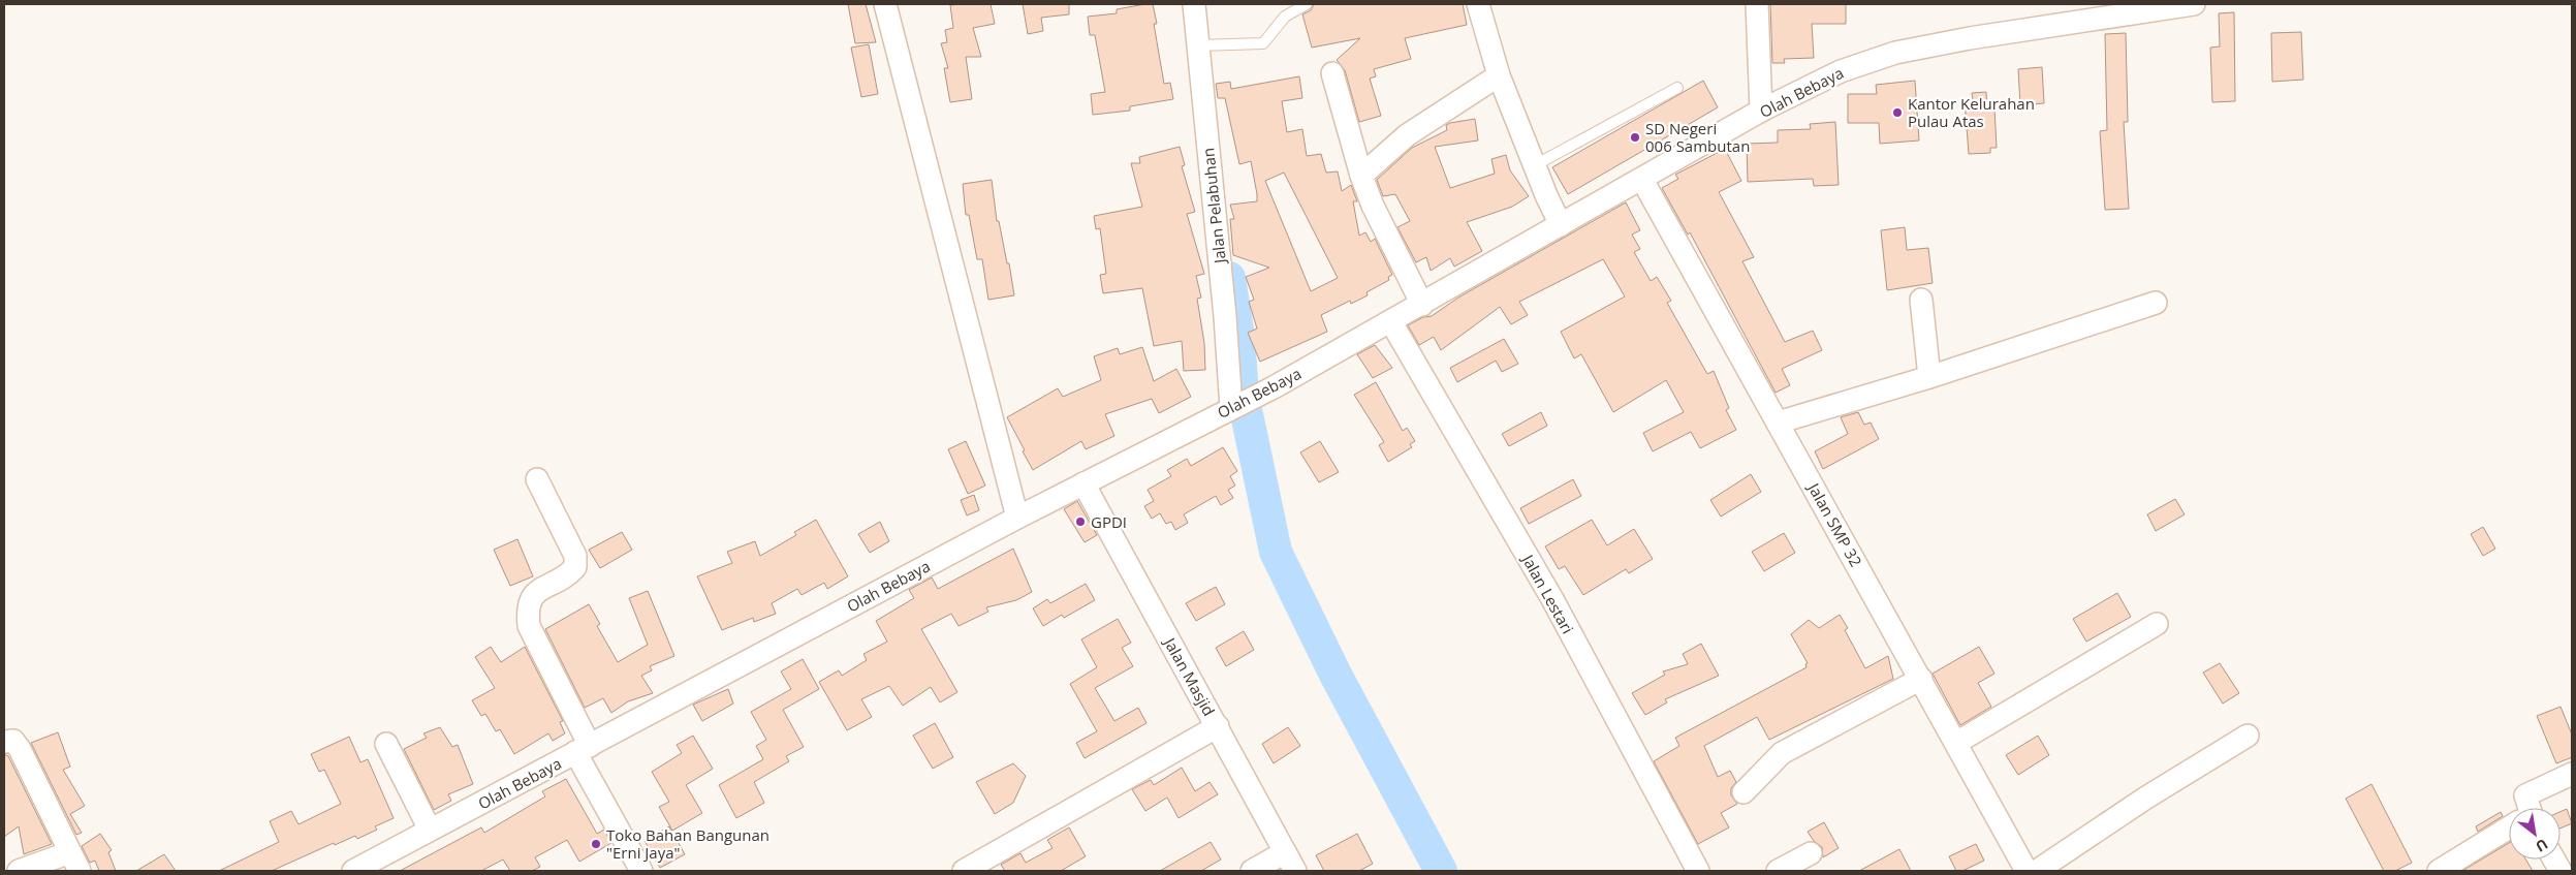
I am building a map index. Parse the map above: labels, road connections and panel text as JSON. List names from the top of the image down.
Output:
{
  "streets": {
    "street": [
      "Olah Bebaya",
      "Jalan Pelabuhan",
      "Jalan SMP 32",
      "Jalan Lestari",
      "Jalan Masjid"
    ]
  },
  "crossings": [
    ["Olah Bebaya", "Jalan Pelabuhan"],
    ["Olah Bebaya", "Jalan SMP 32"],
    ["Olah Bebaya", "Jalan Lestari"],
    ["Olah Bebaya", "Jalan Masjid"]
  ],
  "places": [
    "Kantor Kelurahan Pulau Atas",
    "SD Negeri 006 Sambutan",
    "GPDI",
    "Toko Bahan Bangunan \"Erni Jaya\""
  ],
  "north": "bottom right"
}
